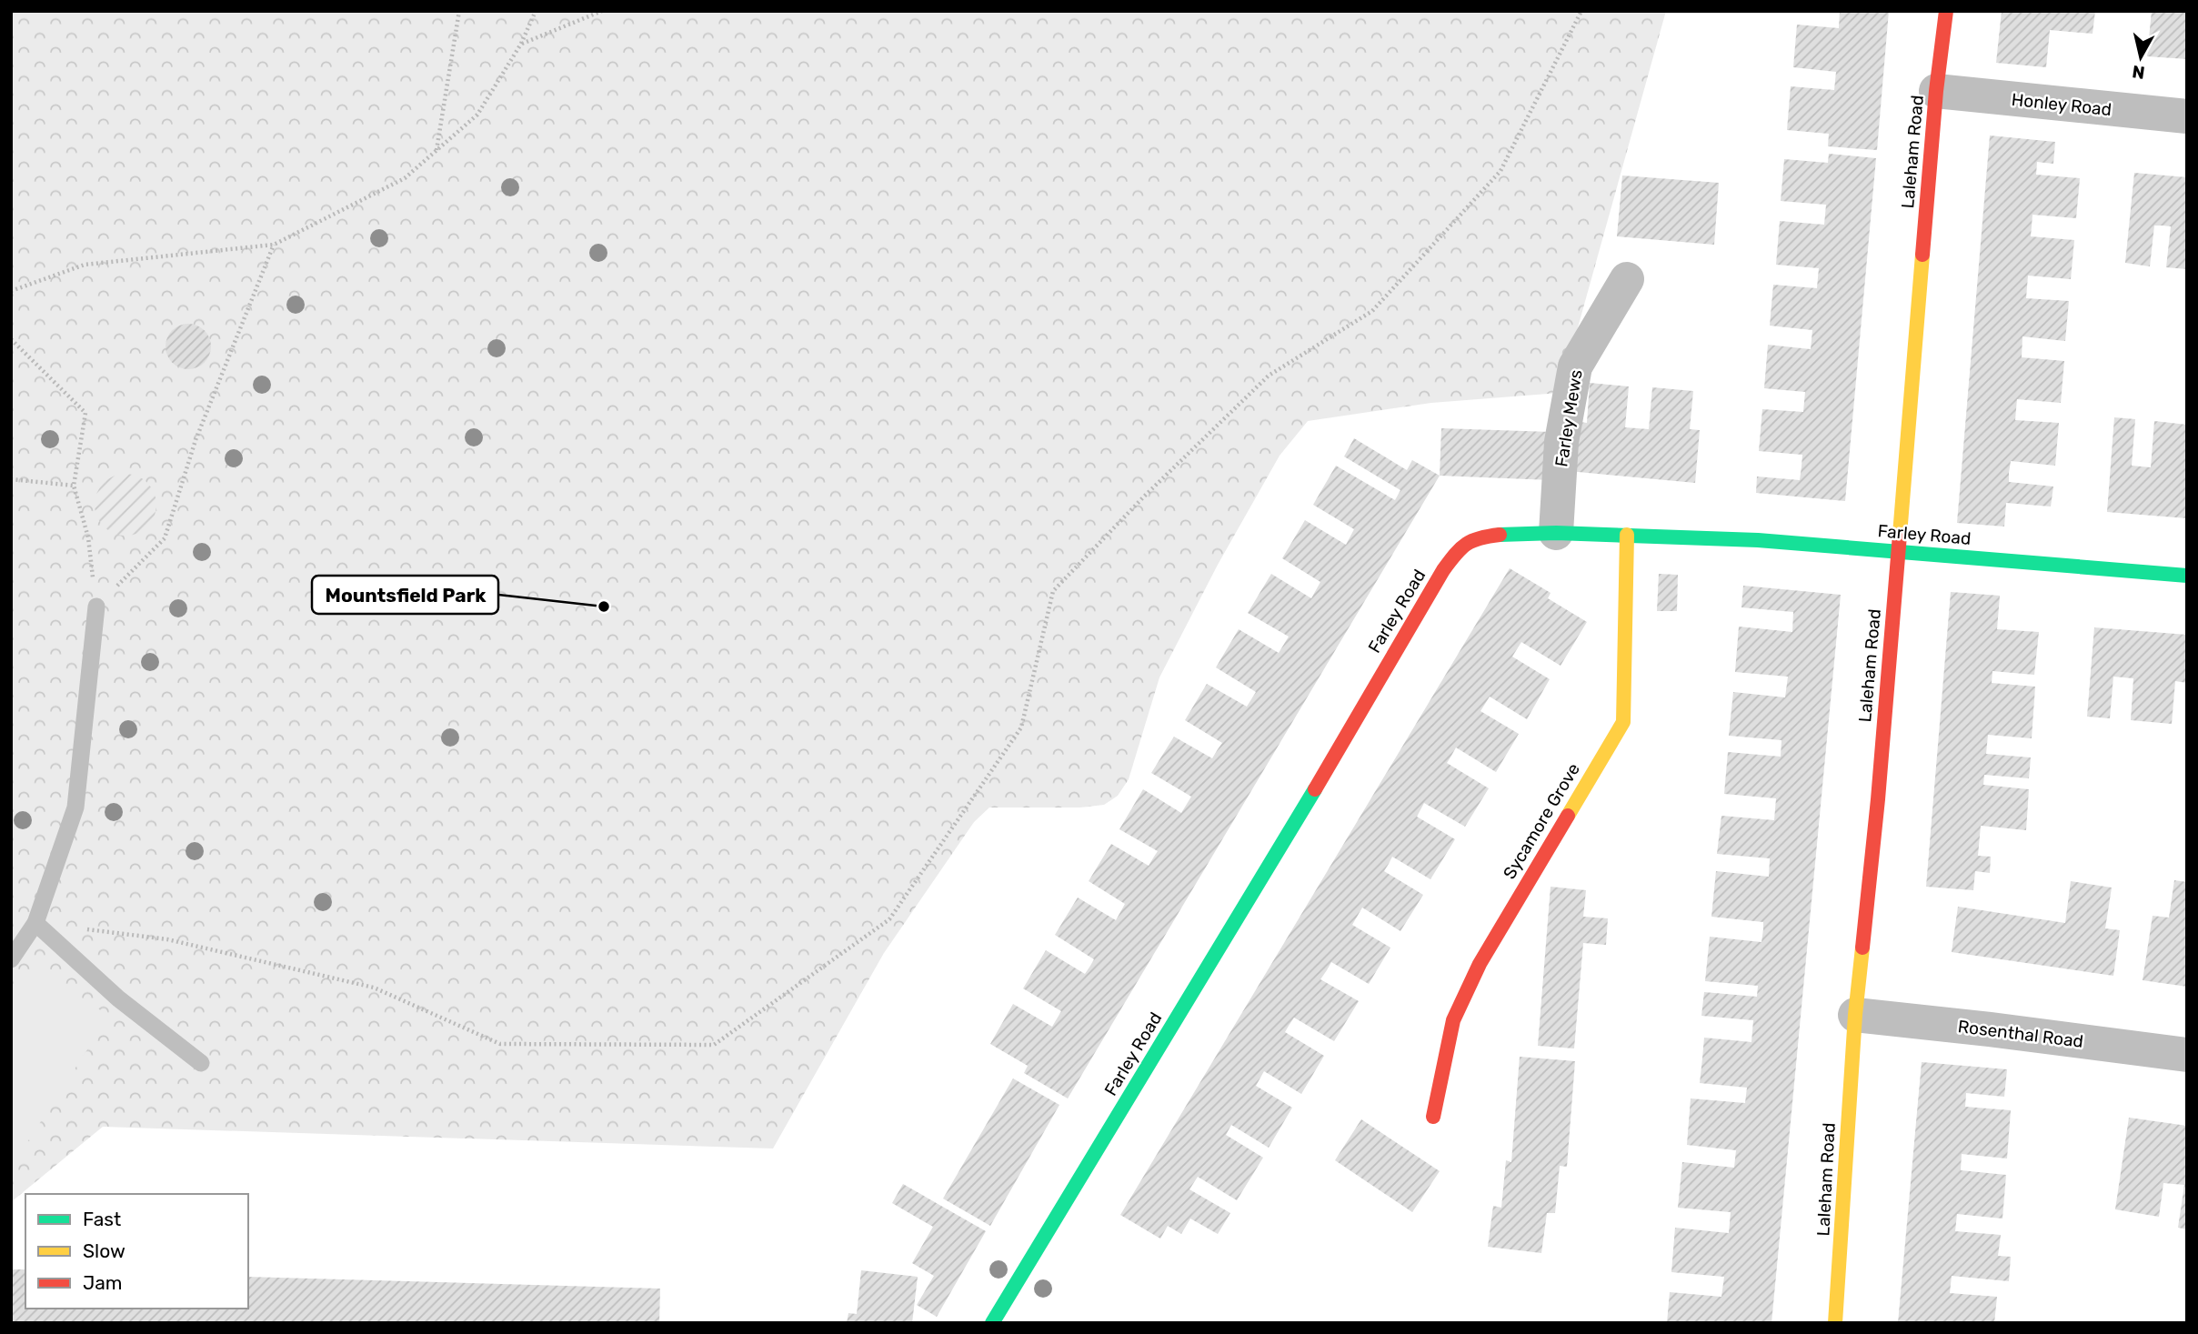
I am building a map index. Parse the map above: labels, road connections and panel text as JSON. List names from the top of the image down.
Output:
{
  "streets": {
    "street": [
      "Honley Road",
      "Laleham Road",
      "Farley Mews",
      "Farley Road",
      "Sycamore Grove",
      "Rosenthal Road"
    ]
  },
  "crossings": [
    ["Honley Road", "Laleham Road"],
    ["Laleham Road", "Farley Road"],
    ["Laleham Road", "Rosenthal Road"],
    ["Farley Mews", "Farley Road"],
    ["Farley Road", "Sycamore Grove"]
  ],
  "places": ["Mountsfield Park"],
  "legend": ["Fast", "Slow", "Jam"],
  "north": "bottom"
}
